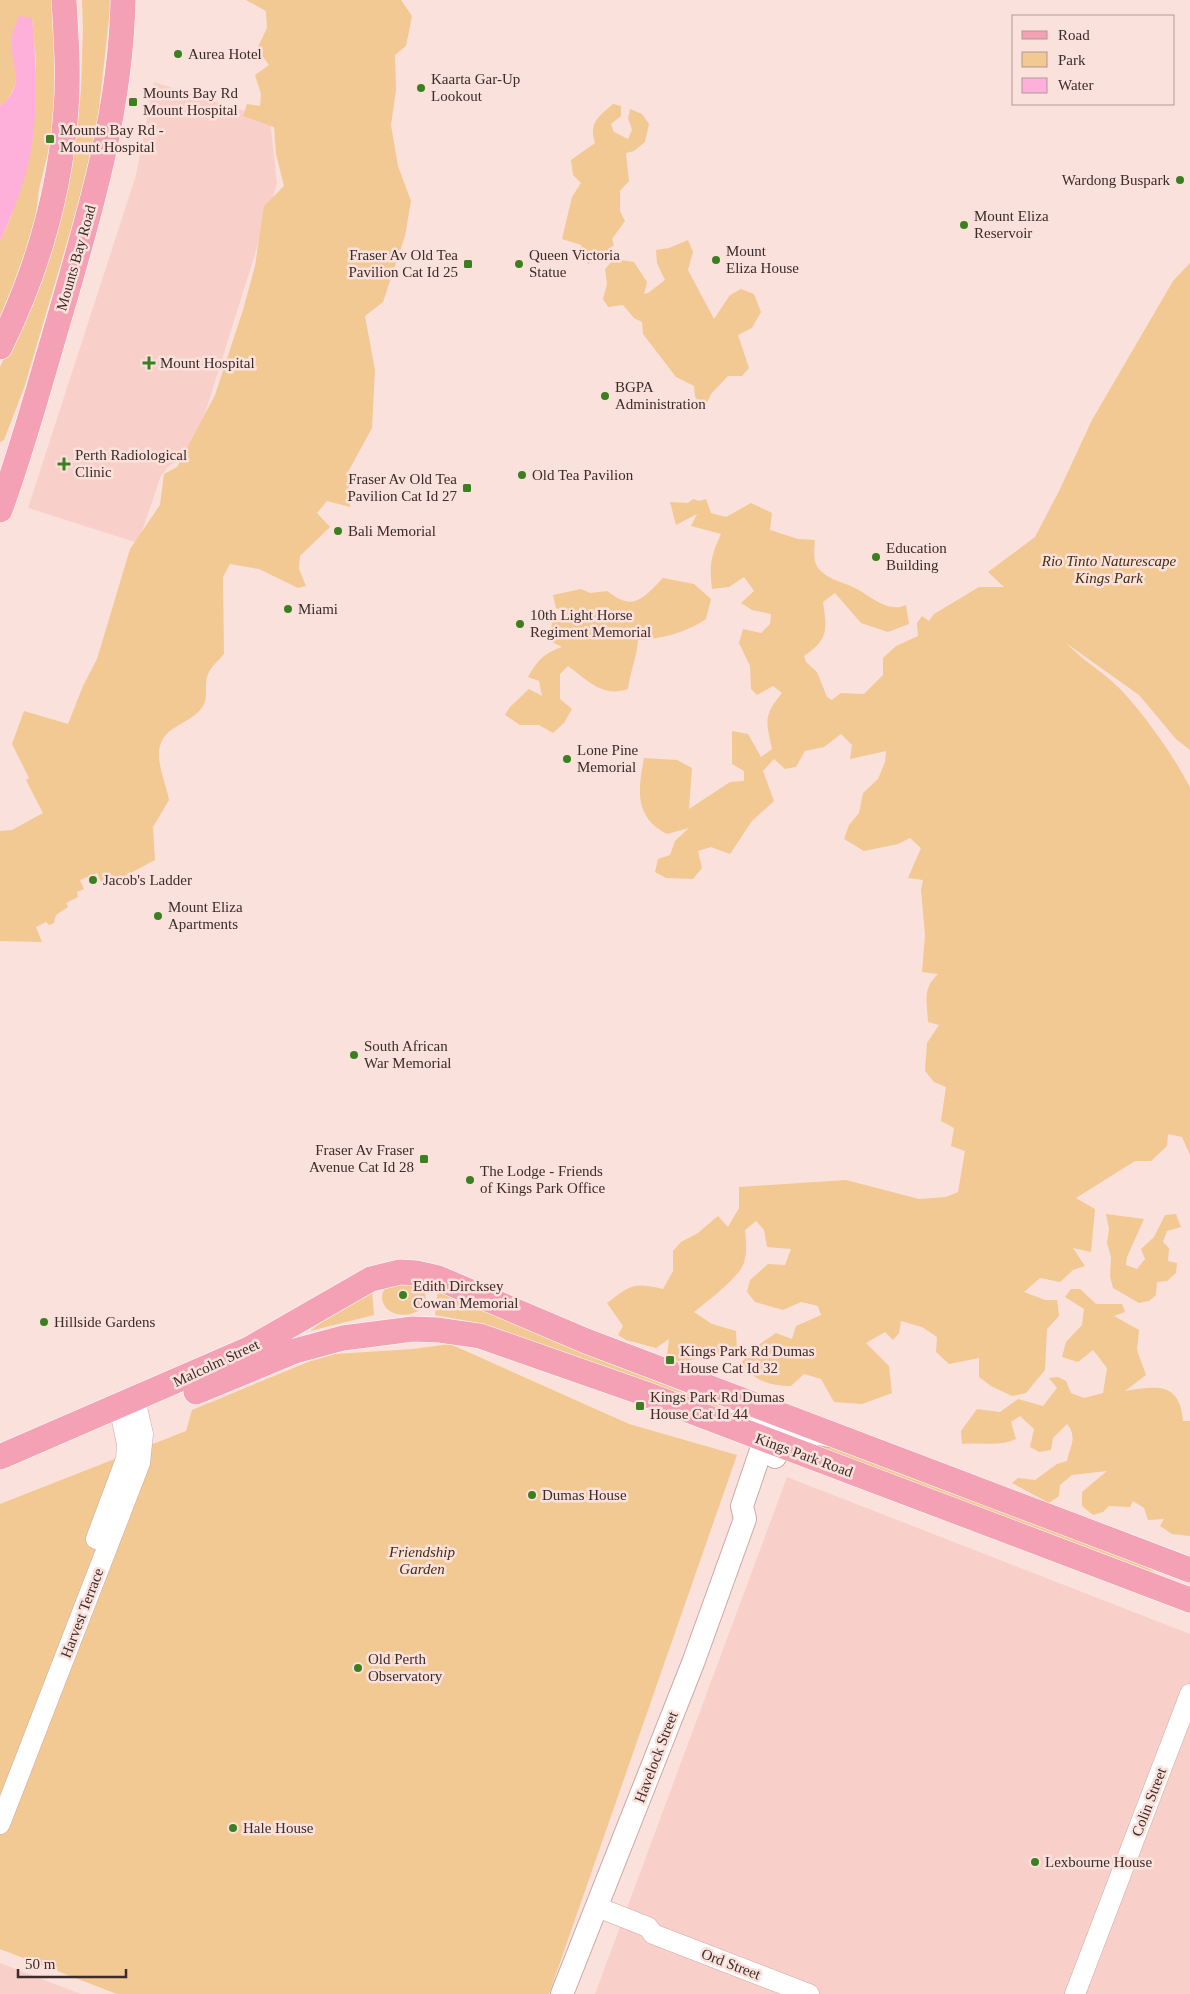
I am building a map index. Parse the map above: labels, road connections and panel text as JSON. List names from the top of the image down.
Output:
{
  "streets": {
    "main road": [
      "Mounts Bay Road",
      "Malcolm Street",
      "Kings Park Road",
      "Havelock Street"
    ],
    "street": ["Harvest Terrace", "Colin Street", "Ord Street"]
  },
  "crossings": [
    ["Malcolm Street", "Kings Park Road"],
    ["Malcolm Street", "Harvest Terrace"],
    ["Kings Park Road", "Havelock Street"],
    ["Havelock Street", "Ord Street"]
  ],
  "parks": ["Rio Tinto Naturescape Kings Park", "Friendship Garden"],
  "places": {
    "other": [
      "Aurea Hotel",
      "Kaarta Gar-Up Lookout",
      "Wardong Buspark",
      "Mount Eliza Reservoir",
      "Mount Eliza House",
      "Queen Victoria Statue",
      "BGPA Administration",
      "Old Tea Pavilion",
      "Bali Memorial",
      "Education Building",
      "Miami",
      "10th Light Horse Regiment Memorial",
      "Lone Pine Memorial",
      "Jacob's Ladder",
      "Mount Eliza Apartments",
      "South African War Memorial",
      "The Lodge - Friends of Kings Park Office",
      "Edith Dircksey Cowan Memorial",
      "Hillside Gardens",
      "Dumas House",
      "Old Perth Observatory",
      "Hale House",
      "Lexbourne House"
    ],
    "transit": [
      "Mounts Bay Rd Mount Hospital",
      "Mounts Bay Rd - Mount Hospital",
      "Fraser Av Old Tea Pavilion Cat Id 25",
      "Fraser Av Old Tea Pavilion Cat Id 27",
      "Fraser Av Fraser Avenue Cat Id 28",
      "Kings Park Rd Dumas House Cat Id 32",
      "Kings Park Rd Dumas House Cat Id 44"
    ],
    "health": ["Mount Hospital", "Perth Radiological Clinic"]
  },
  "legend": ["Road", "Park", "Water"],
  "scale_bar": "50 m"
}
